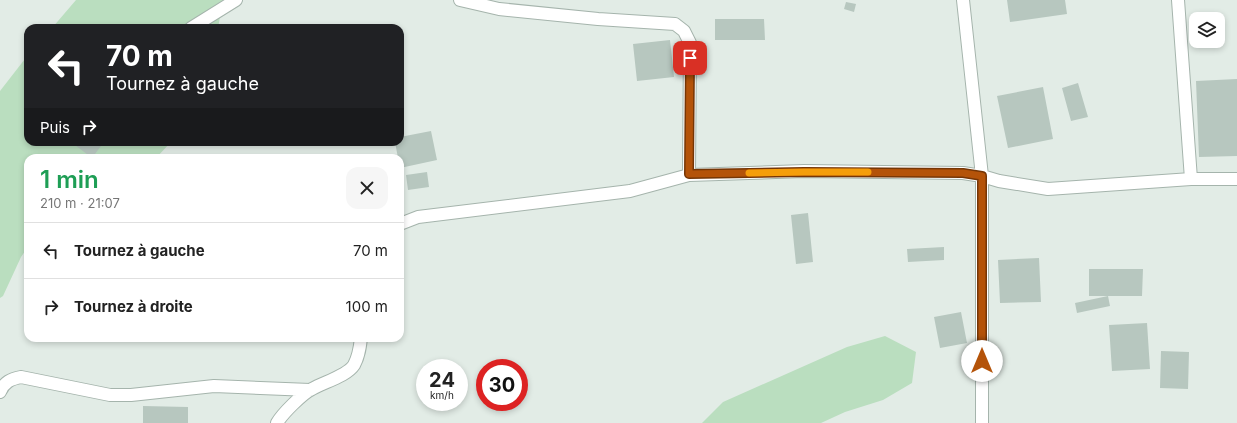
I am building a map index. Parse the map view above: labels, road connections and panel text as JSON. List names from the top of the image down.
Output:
{
  "page": {
    "turn": ["70 m", "Tournez à gauche"],
    "then": "Puis",
    "heading": ["1 min", "210 m · 21:07"],
    "list": [
      {
        "name": "Tournez à gauche",
        "value": "70 m"
      },
      {
        "name": "Tournez à droite",
        "value": "100 m"
      }
    ],
    "speed": "24 km/h",
    "limit": "30"
  }
}
